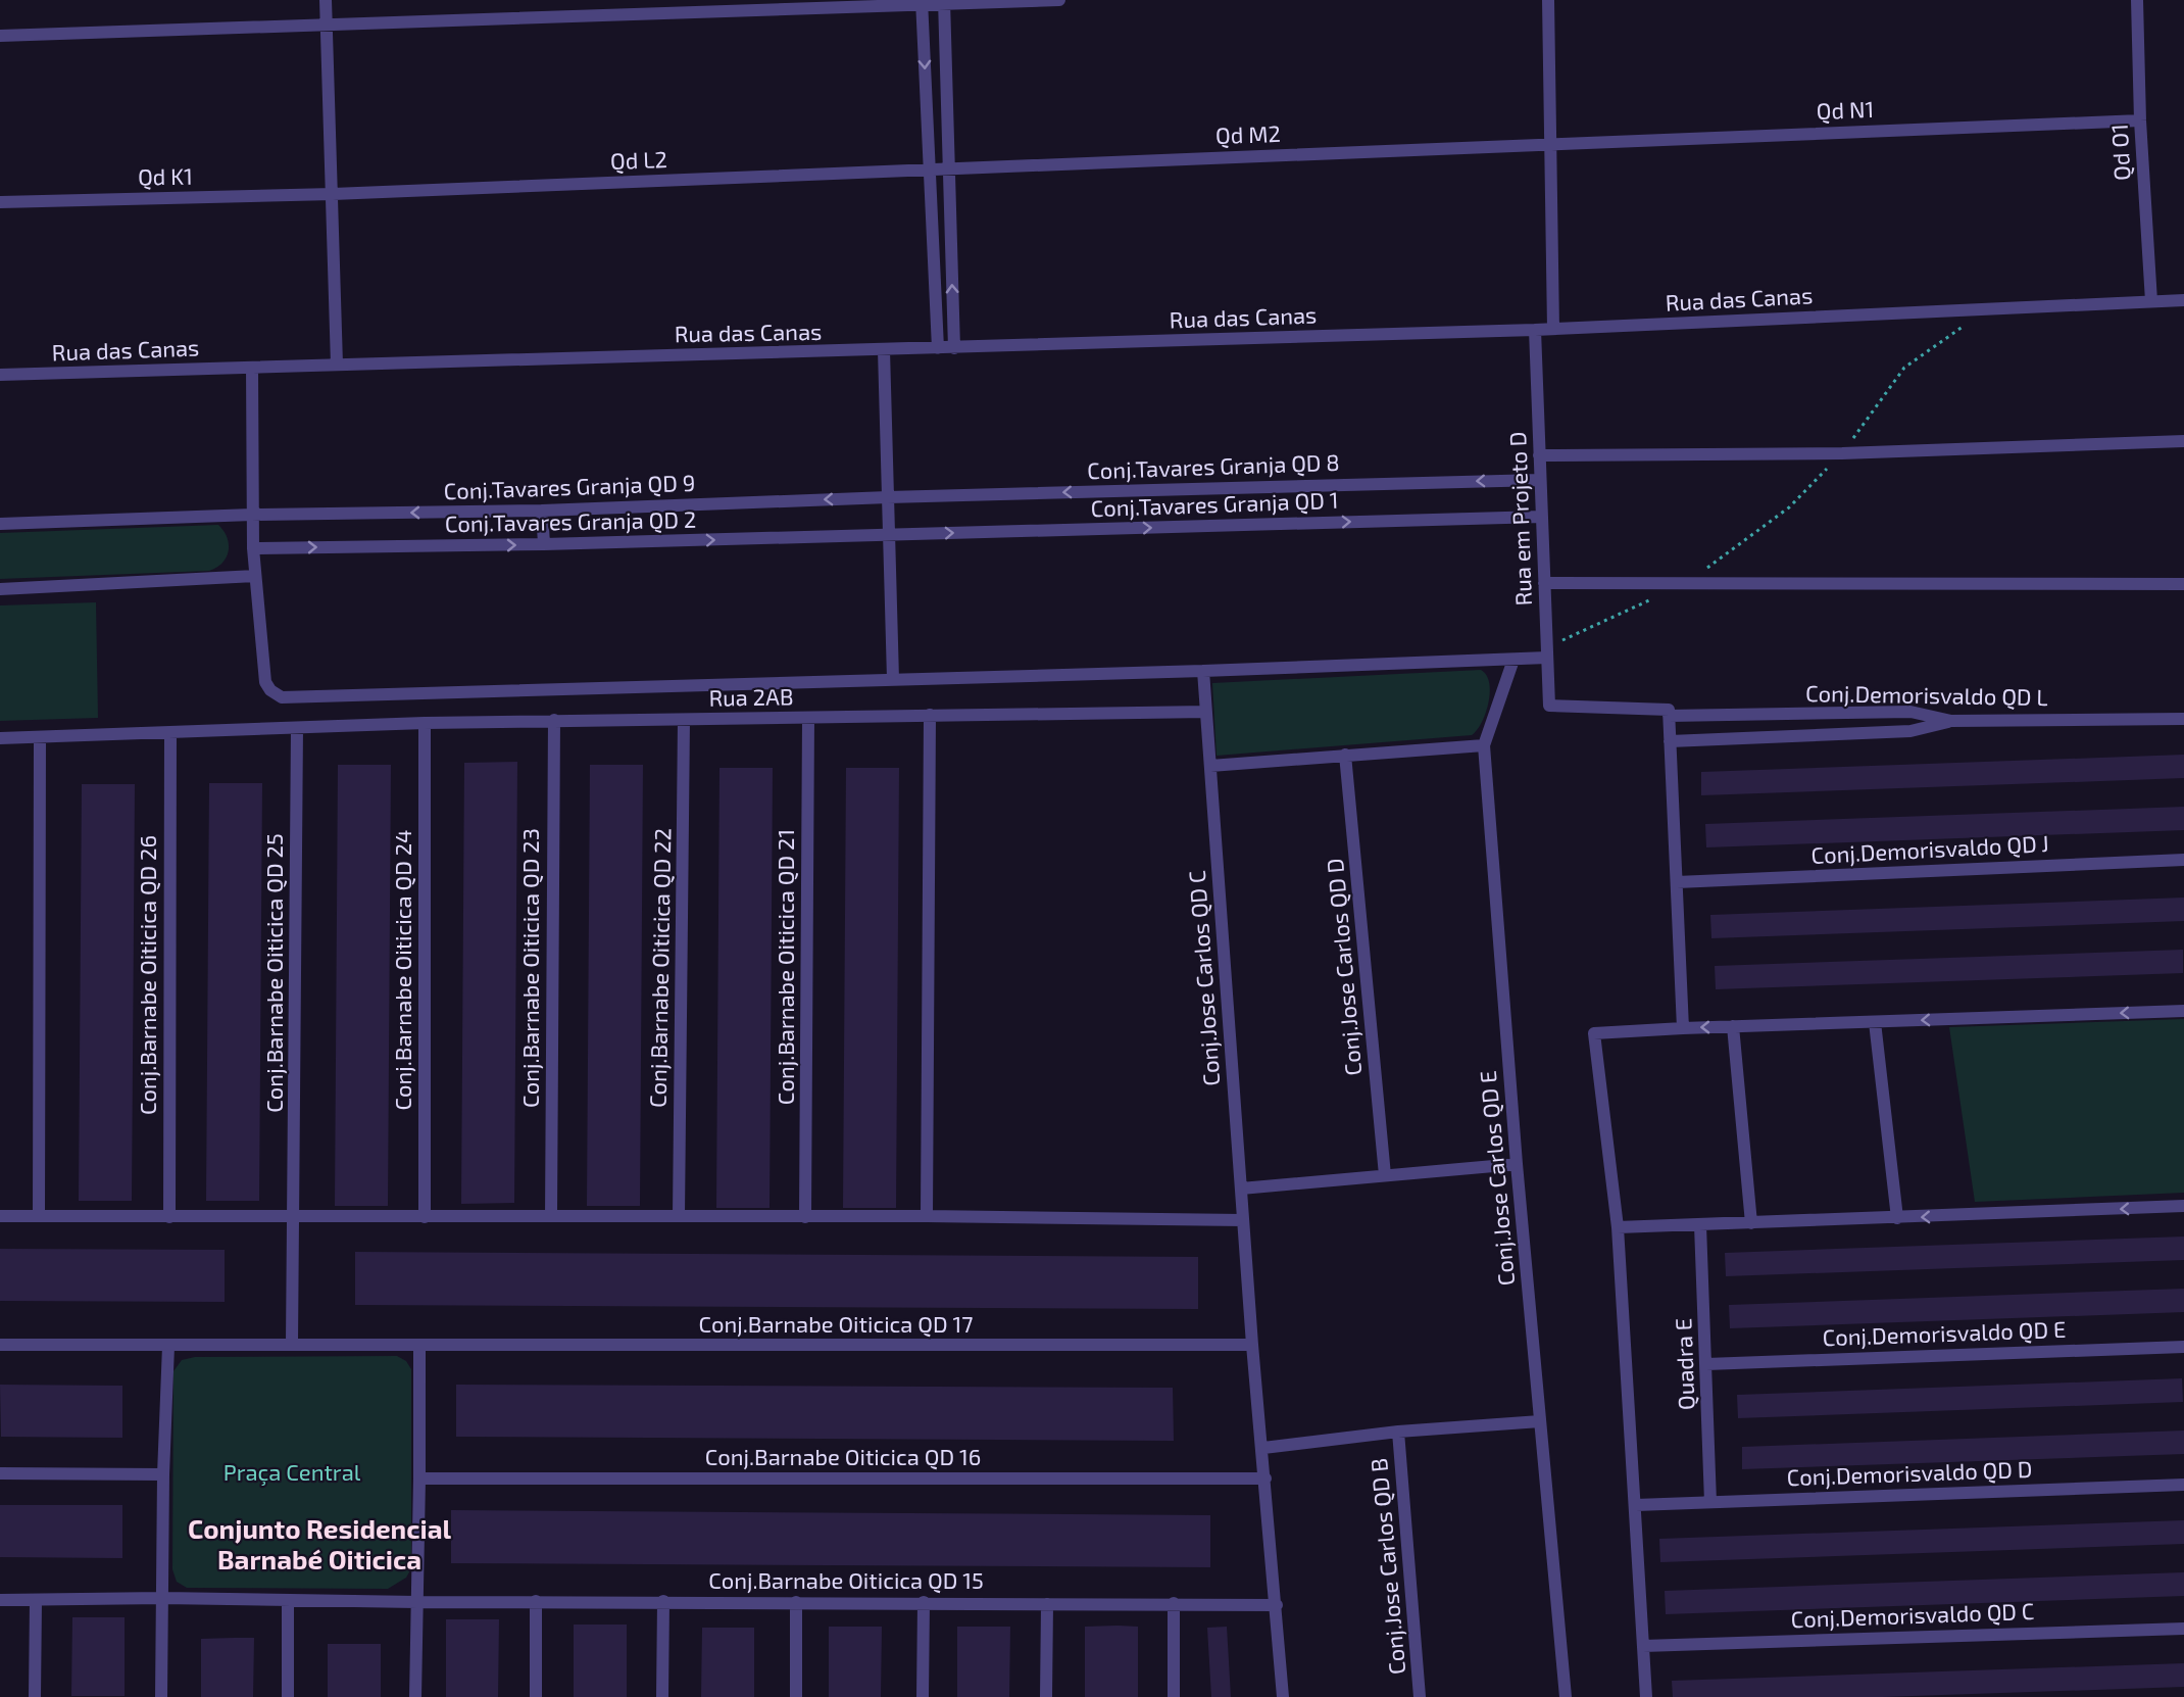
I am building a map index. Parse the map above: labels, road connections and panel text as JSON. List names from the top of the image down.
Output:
{
  "streets": {
    "street": [
      "Qd N1",
      "Qd M2",
      "Qd O1",
      "Qd L2",
      "Qd K1",
      "Rua das Canas",
      "Conj.Tavares Granja QD 8",
      "Conj.Tavares Granja QD 9",
      "Conj.Tavares Granja QD 1",
      "Rua em Projeto D",
      "Conj.Tavares Granja QD 2",
      "Conj.Demorisvaldo QD L",
      "Rua 2AB",
      "Conj.Demorisvaldo QD J",
      "Conj.Barnabe Oiticica QD 21",
      "Conj.Jose Carlos QD D",
      "Conj.Barnabe Oiticica QD 23",
      "Conj.Barnabe Oiticica QD 22",
      "Conj.Barnabe Oiticica QD 24",
      "Conj.Barnabe Oiticica QD 25",
      "Conj.Barnabe Oiticica QD 26",
      "Conj.Jose Carlos QD C",
      "Conj.Jose Carlos QD E",
      "Conj.Barnabe Oiticica QD 17",
      "Conj.Demorisvaldo QD E",
      "Quadra E",
      "Conj.Barnabe Oiticica QD 16",
      "Conj.Demorisvaldo QD D",
      "Conj.Jose Carlos QD B",
      "Conj.Barnabe Oiticica QD 15",
      "Conj.Demorisvaldo QD C"
    ]
  },
  "crossings": [
    ["Qd N1", "Qd M2"],
    ["Qd N1", "Qd O1"],
    ["Qd M2", "Qd L2"],
    ["Qd O1", "Rua das Canas"],
    ["Qd L2", "Qd K1"],
    ["Rua das Canas", "Rua em Projeto D"],
    ["Conj.Tavares Granja QD 8", "Conj.Tavares Granja QD 9"],
    ["Conj.Tavares Granja QD 8", "Rua em Projeto D"],
    ["Conj.Tavares Granja QD 1", "Rua em Projeto D"],
    ["Conj.Tavares Granja QD 1", "Conj.Tavares Granja QD 2"],
    ["Rua em Projeto D", "Conj.Demorisvaldo QD L"],
    ["Rua 2AB", "Conj.Barnabe Oiticica QD 21"],
    ["Rua 2AB", "Conj.Barnabe Oiticica QD 23"],
    ["Rua 2AB", "Conj.Barnabe Oiticica QD 22"],
    ["Rua 2AB", "Conj.Barnabe Oiticica QD 24"],
    ["Rua 2AB", "Conj.Barnabe Oiticica QD 25"],
    ["Rua 2AB", "Conj.Barnabe Oiticica QD 26"],
    ["Rua 2AB", "Conj.Jose Carlos QD C"],
    ["Conj.Barnabe Oiticica QD 25", "Conj.Barnabe Oiticica QD 17"],
    ["Conj.Jose Carlos QD C", "Conj.Barnabe Oiticica QD 17"],
    ["Conj.Jose Carlos QD C", "Conj.Barnabe Oiticica QD 16"],
    ["Conj.Jose Carlos QD C", "Conj.Barnabe Oiticica QD 15"],
    ["Conj.Demorisvaldo QD E", "Quadra E"],
    ["Quadra E", "Conj.Demorisvaldo QD D"]
  ],
  "one_way": [
    "Conj.Tavares Granja QD 8",
    "Conj.Tavares Granja QD 9",
    "Conj.Tavares Granja QD 1",
    "Conj.Tavares Granja QD 2"
  ],
  "districts": ["Conjunto Residencial Barnabé Oiticica"],
  "parks": ["Praça Central"]
}
